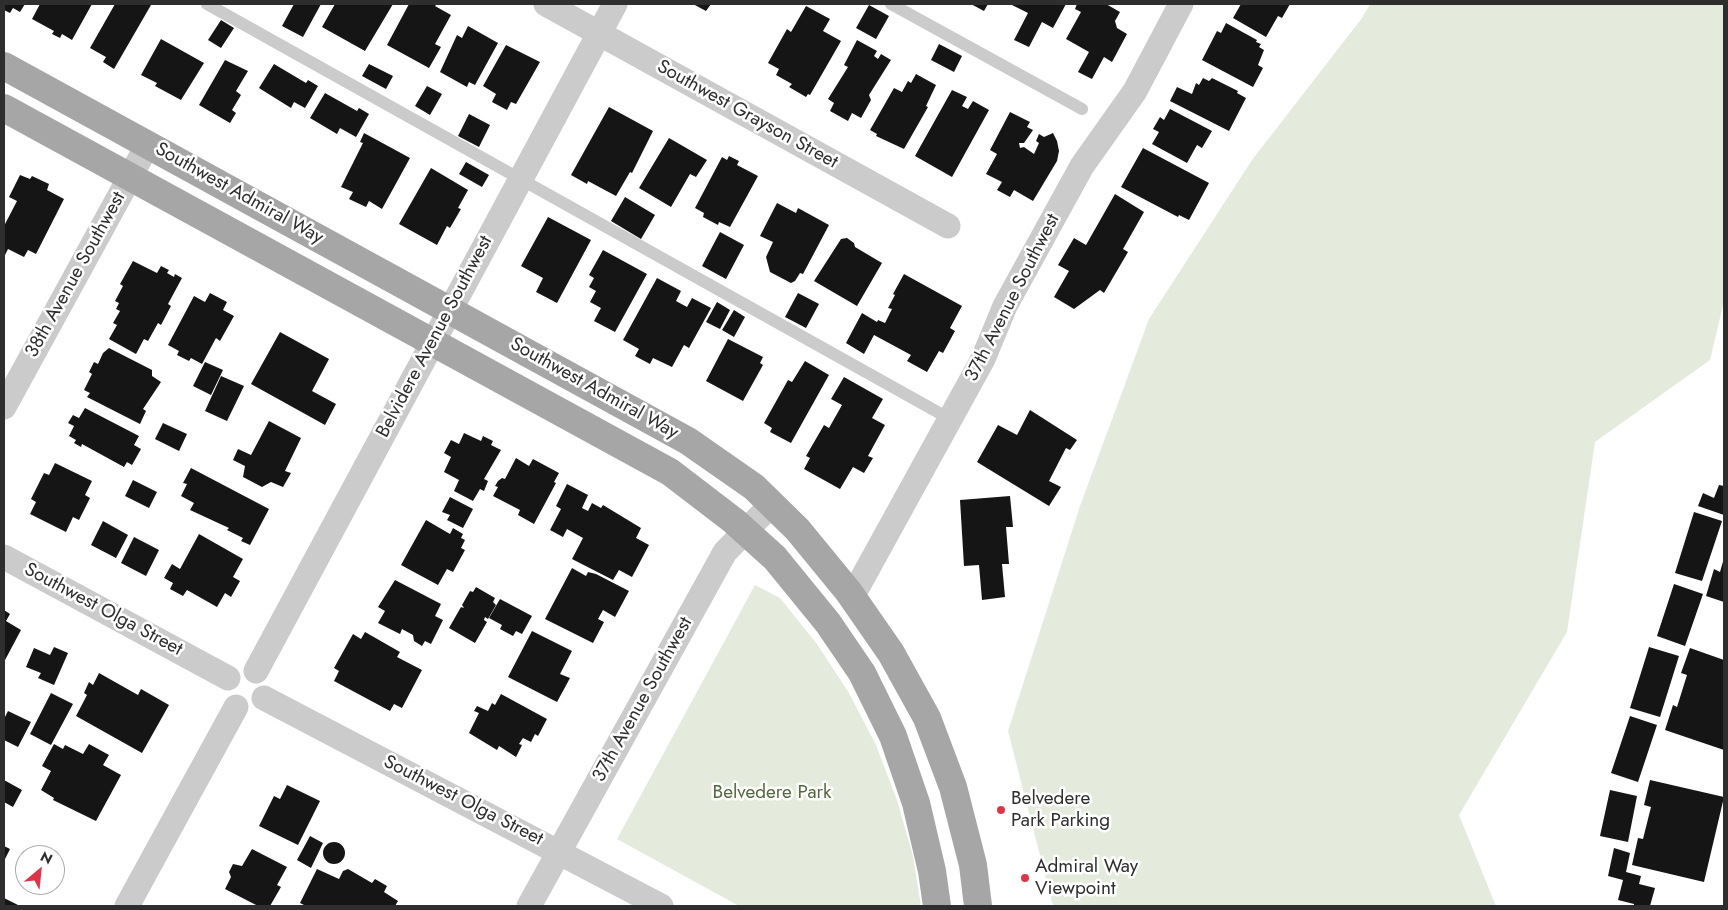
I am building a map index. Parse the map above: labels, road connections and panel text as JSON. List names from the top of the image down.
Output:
{
  "streets": {
    "main road": ["Southwest Admiral Way"],
    "street": [
      "Southwest Grayson Street",
      "38th Avenue Southwest",
      "37th Avenue Southwest",
      "Belvidere Avenue Southwest",
      "Southwest Olga Street"
    ]
  },
  "crossings": [
    ["Southwest Grayson Street", "Belvidere Avenue Southwest"],
    ["Southwest Admiral Way", "38th Avenue Southwest"],
    ["Southwest Admiral Way", "37th Avenue Southwest"],
    ["Southwest Admiral Way", "Belvidere Avenue Southwest"],
    ["37th Avenue Southwest", "Southwest Olga Street"],
    ["Belvidere Avenue Southwest", "Southwest Olga Street"]
  ],
  "parks": ["Belvedere Park"],
  "places": ["Belvedere Park Parking", "Admiral Way Viewpoint"],
  "north": "top right"
}
